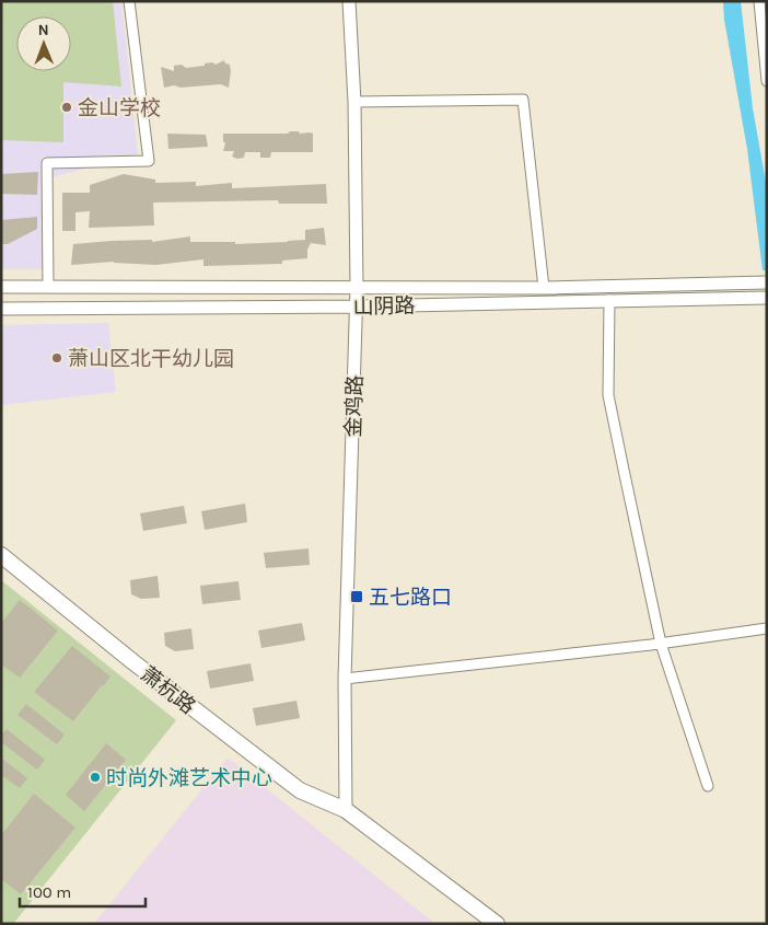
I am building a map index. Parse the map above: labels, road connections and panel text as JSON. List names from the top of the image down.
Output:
{
  "streets": {
    "main road": ["山阴路", "金鸡路", "萧杭路"]
  },
  "crossings": [
    ["山阴路", "金鸡路"],
    ["金鸡路", "萧杭路"]
  ],
  "places": {
    "other": ["金山学校", "萧山区北干幼儿园", "时尚外滩艺术中心"],
    "transit": ["五七路口"]
  },
  "scale_bar": "100 m",
  "north": "top"
}
